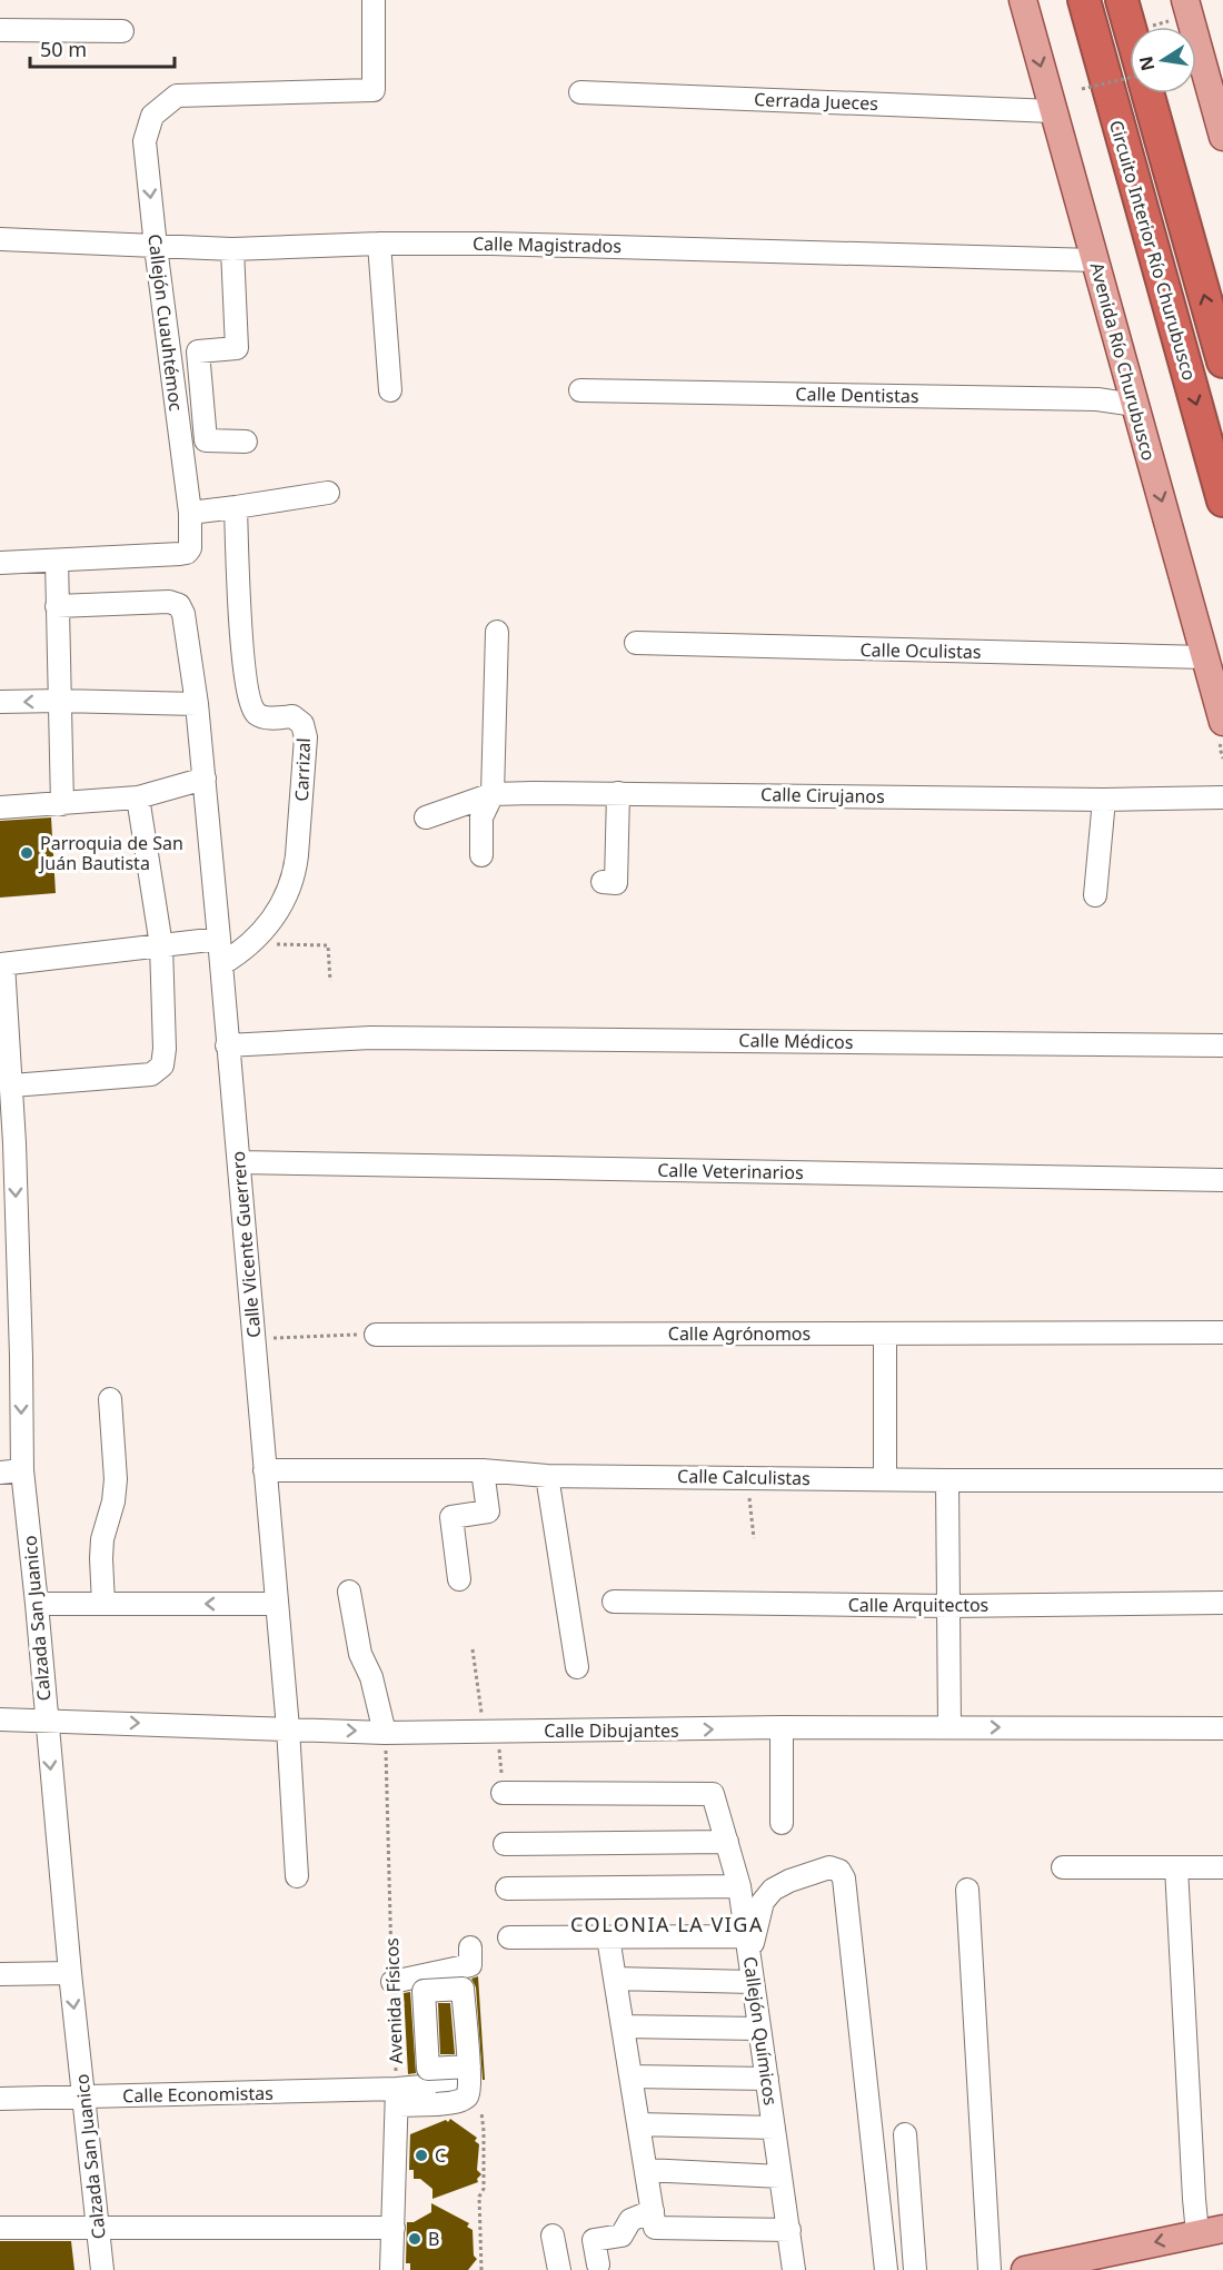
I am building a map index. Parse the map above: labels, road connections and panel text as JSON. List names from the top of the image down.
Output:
{
  "streets": {
    "highway": ["Circuito Interior Río Churubusco"],
    "main road": ["Avenida Río Churubusco"],
    "street": [
      "Cerrada Jueces",
      "Calle Magistrados",
      "Callejón Cuauhtémoc",
      "Calle Dentistas",
      "Calle Oculistas",
      "Carrizal",
      "Calle Cirujanos",
      "Calle Médicos",
      "Calle Veterinarios",
      "Calle Vicente Guerrero",
      "Calle Agrónomos",
      "Calle Calculistas",
      "Calle Arquitectos",
      "Calzada San Juanico",
      "Calle Dibujantes",
      "Callejón Químicos",
      "Calle Economistas"
    ],
    "path": ["Avenida Físicos"]
  },
  "crossings": [
    ["Cerrada Jueces", "Avenida Río Churubusco"],
    ["Calle Magistrados", "Callejón Cuauhtémoc"],
    ["Calle Magistrados", "Avenida Río Churubusco"],
    ["Avenida Río Churubusco", "Calle Dentistas"],
    ["Avenida Río Churubusco", "Calle Oculistas"],
    ["Carrizal", "Calle Vicente Guerrero"],
    ["Calle Médicos", "Calle Vicente Guerrero"],
    ["Calle Veterinarios", "Calle Vicente Guerrero"],
    ["Calle Vicente Guerrero", "Calle Calculistas"],
    ["Calle Vicente Guerrero", "Calle Dibujantes"],
    ["Calzada San Juanico", "Calle Dibujantes"],
    ["Calzada San Juanico", "Calle Economistas"],
    ["Calle Dibujantes", "Avenida Físicos"],
    ["Avenida Físicos", "Calle Economistas"]
  ],
  "one_way": ["Avenida Río Churubusco", "Calzada San Juanico"],
  "districts": ["COLONIA LA VIGA"],
  "places": ["Parroquia de San Juán Bautista", "C", "B"],
  "scale_bar": "50 m",
  "north": "left"
}
